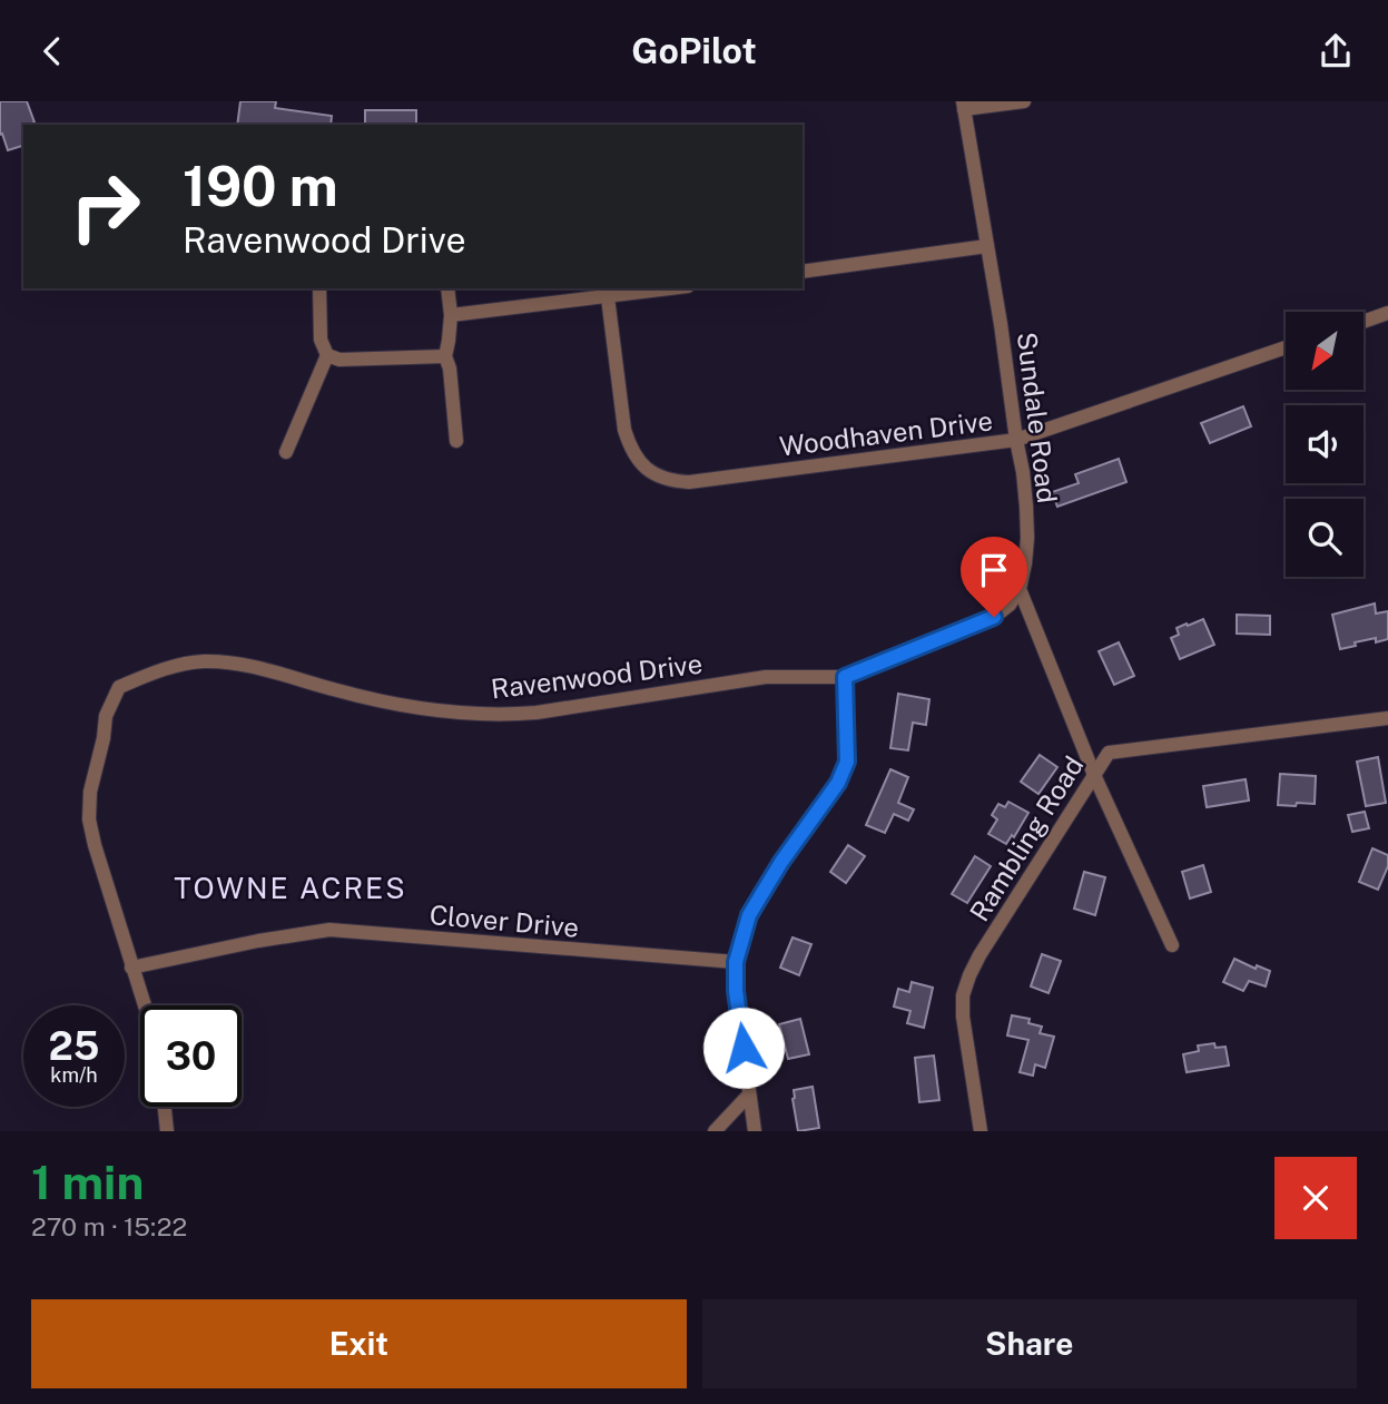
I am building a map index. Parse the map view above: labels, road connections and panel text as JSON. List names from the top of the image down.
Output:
{
  "streets": {
    "street": [
      "Sundale Road",
      "Woodhaven Drive",
      "Ravenwood Drive",
      "Rambling Road",
      "Clover Drive"
    ]
  },
  "crossings": [
    ["Sundale Road", "Woodhaven Drive"],
    ["Sundale Road", "Ravenwood Drive"],
    ["Ravenwood Drive", "Clover Drive"]
  ],
  "districts": ["TOWNE ACRES"],
  "north": "bottom left",
  "page": {
    "header": "GoPilot",
    "turn": ["190 m", "Ravenwood Drive"],
    "speed": "25 km/h",
    "limit": "30",
    "heading": ["1 min", "270 m · 15:22"],
    "buttons": ["Exit", "Share"]
  }
}
